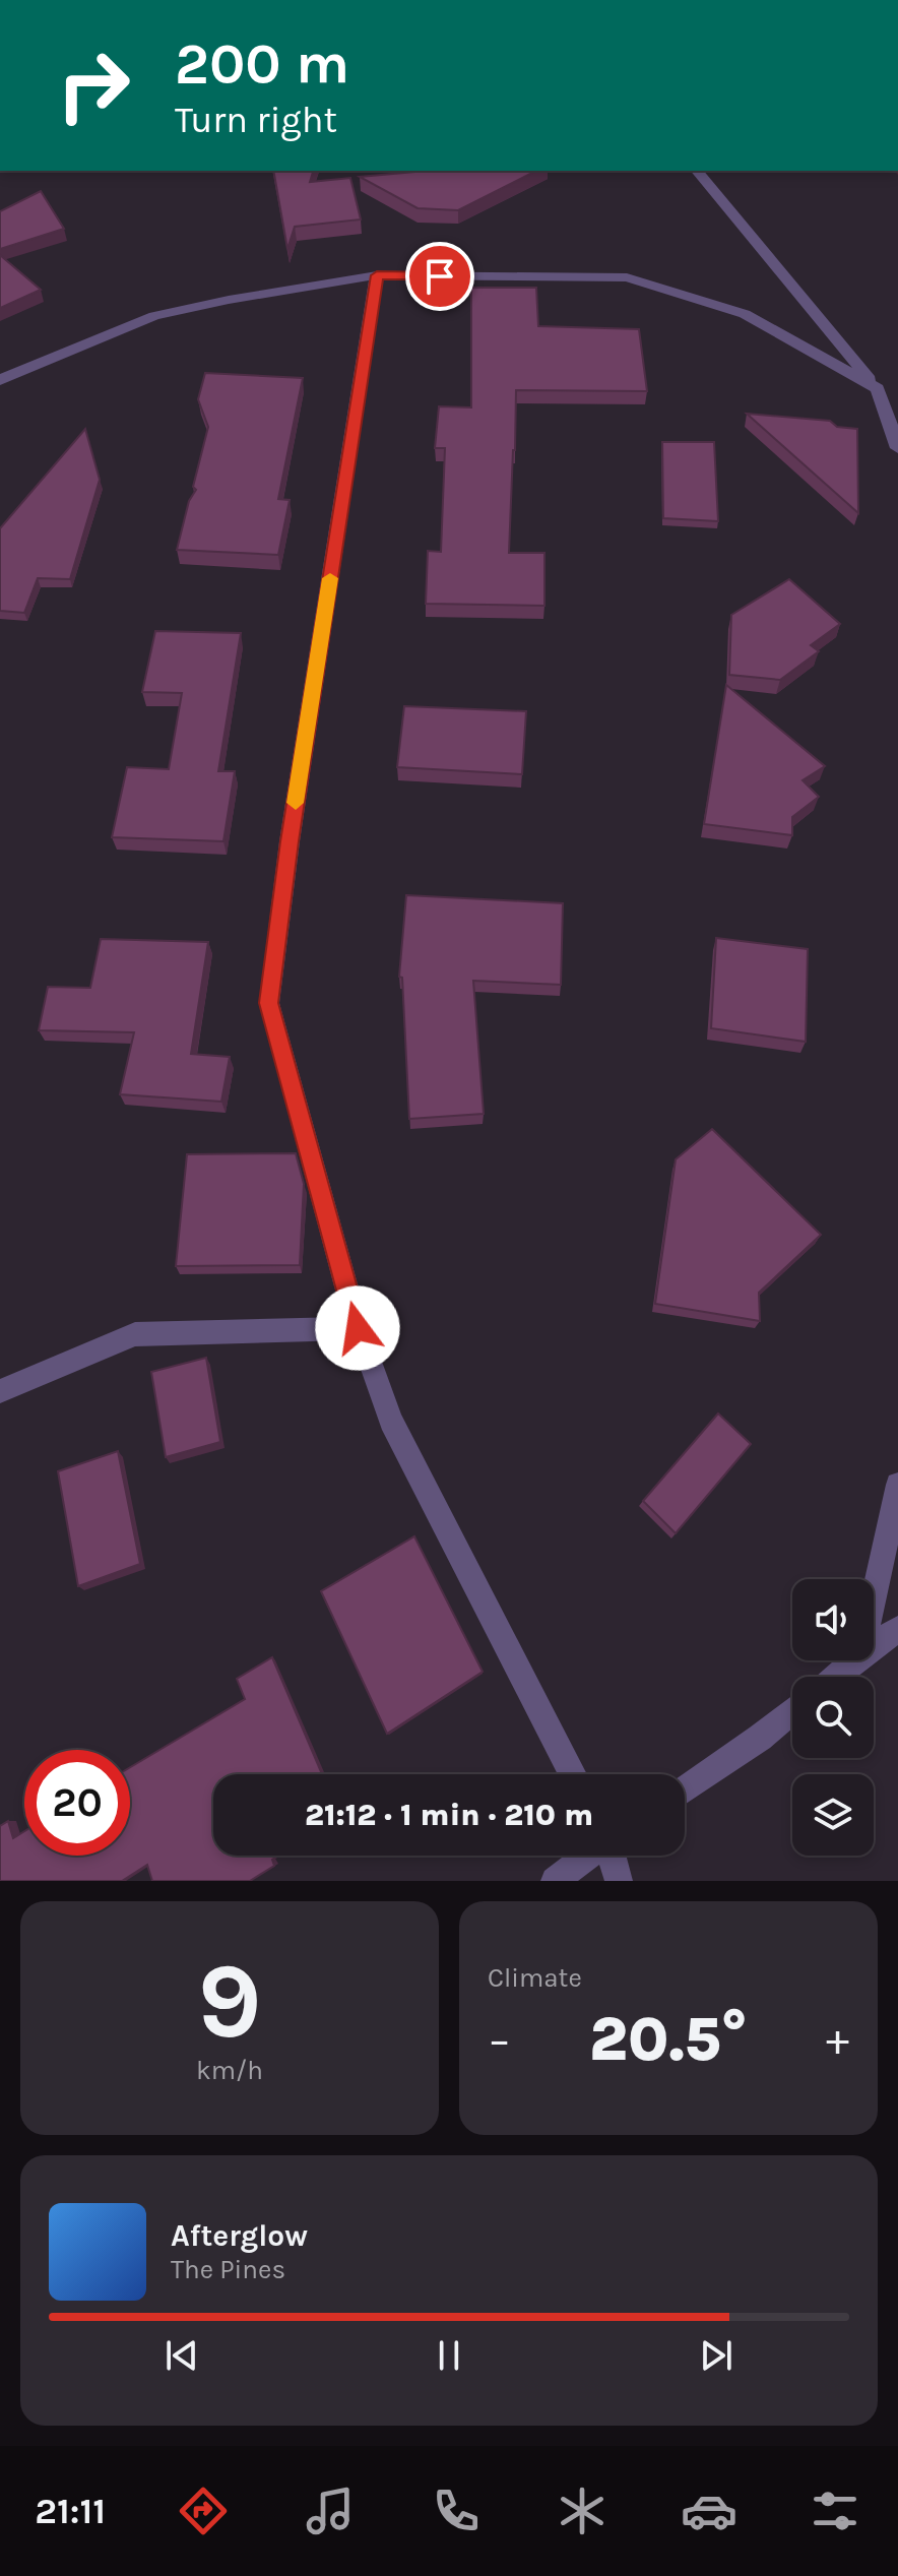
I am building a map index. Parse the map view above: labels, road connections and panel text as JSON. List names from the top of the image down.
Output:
{
  "page": {
    "turn": ["200 m", "Turn right"],
    "limit": "20",
    "trip": "21:12 · 1 min · 210 m",
    "tile": [
      ["9", "km/h"],
      "Climate"
    ],
    "heat": ["−", "20.5°", "+"],
    "song": ["Afterglow", "The Pines"],
    "tabs": "21:11"
  }
}
